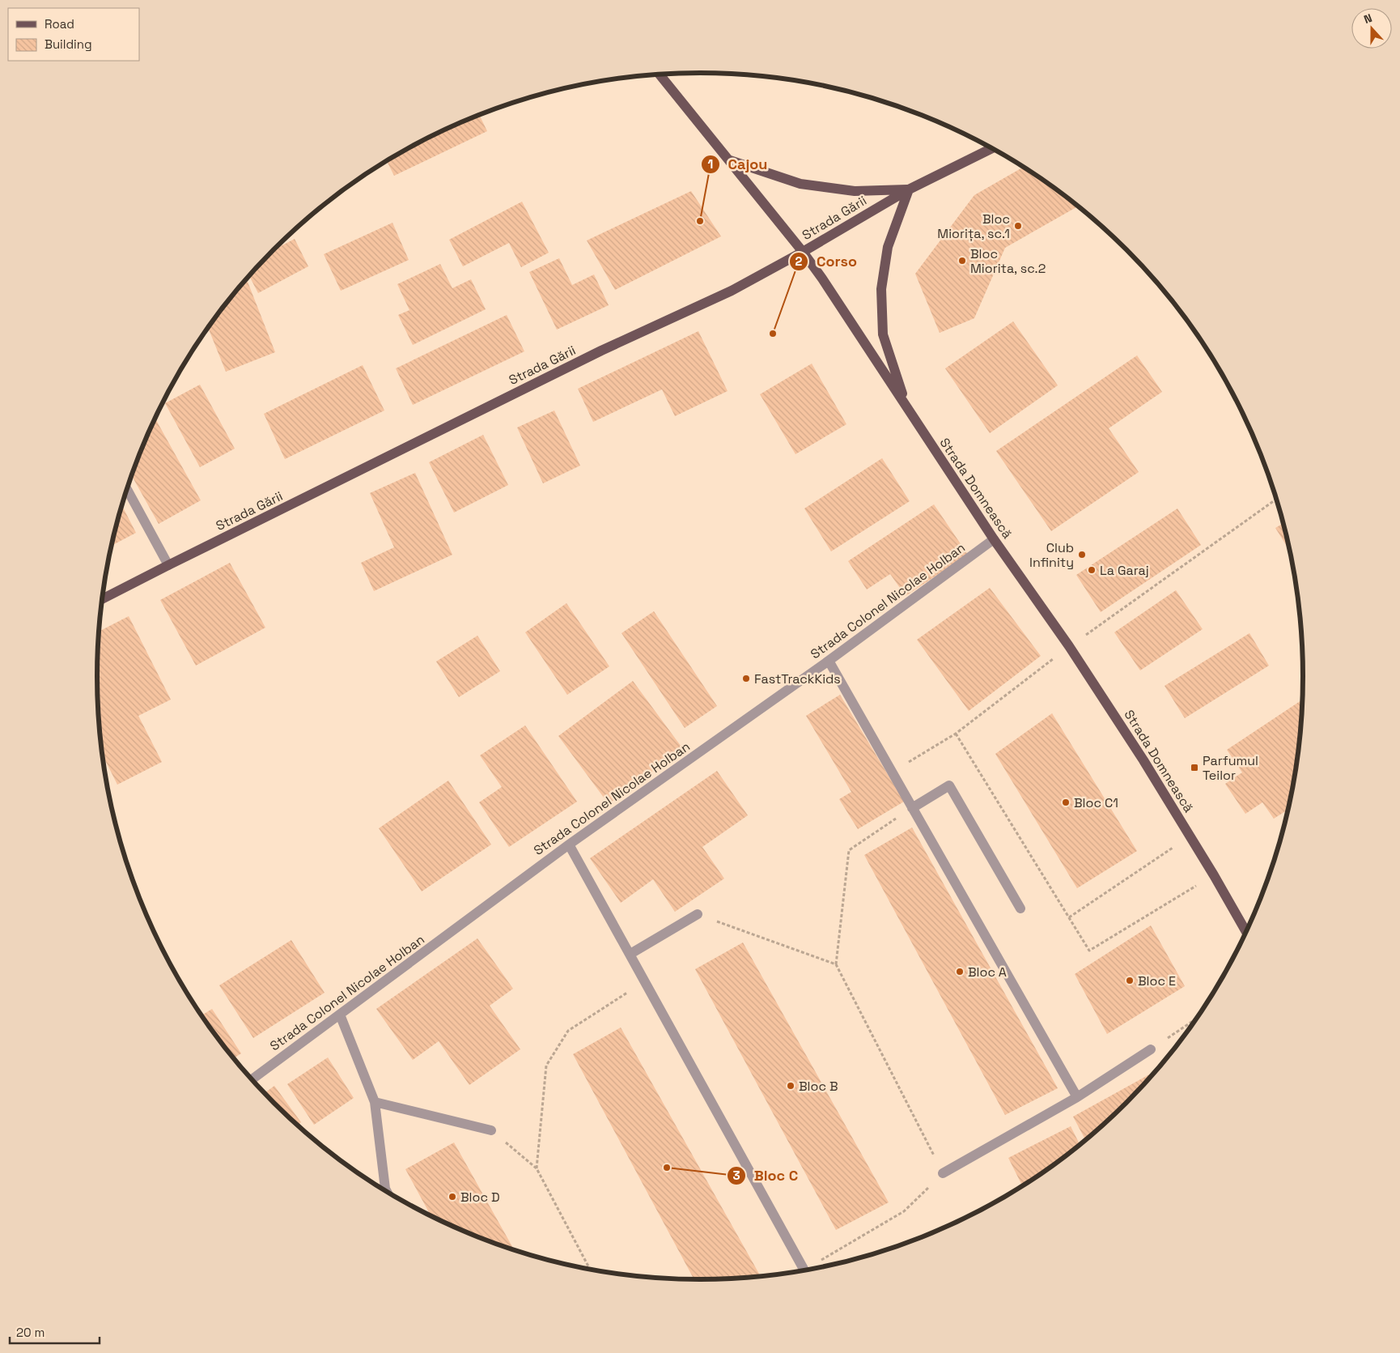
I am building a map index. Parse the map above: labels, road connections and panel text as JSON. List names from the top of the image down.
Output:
{
  "streets": {
    "main road": ["Strada Gării", "Strada Domnească"],
    "street": ["Strada Colonel Nicolae Holban"]
  },
  "crossings": [
    ["Strada Gării", "Strada Domnească"],
    ["Strada Domnească", "Strada Colonel Nicolae Holban"]
  ],
  "places": {
    "other": [
      "Cajou",
      "Bloc Miorița, sc.1",
      "Bloc Miorita, sc.2",
      "Corso",
      "Club Infinity",
      "La Garaj",
      "FastTrackKids",
      "Bloc C1",
      "Bloc A",
      "Bloc E",
      "Bloc B",
      "Bloc C",
      "Bloc D"
    ],
    "transit": ["Parfumul Teilor"]
  },
  "legend": ["Road", "Building"],
  "scale_bar": "20 m",
  "north": "top"
}
